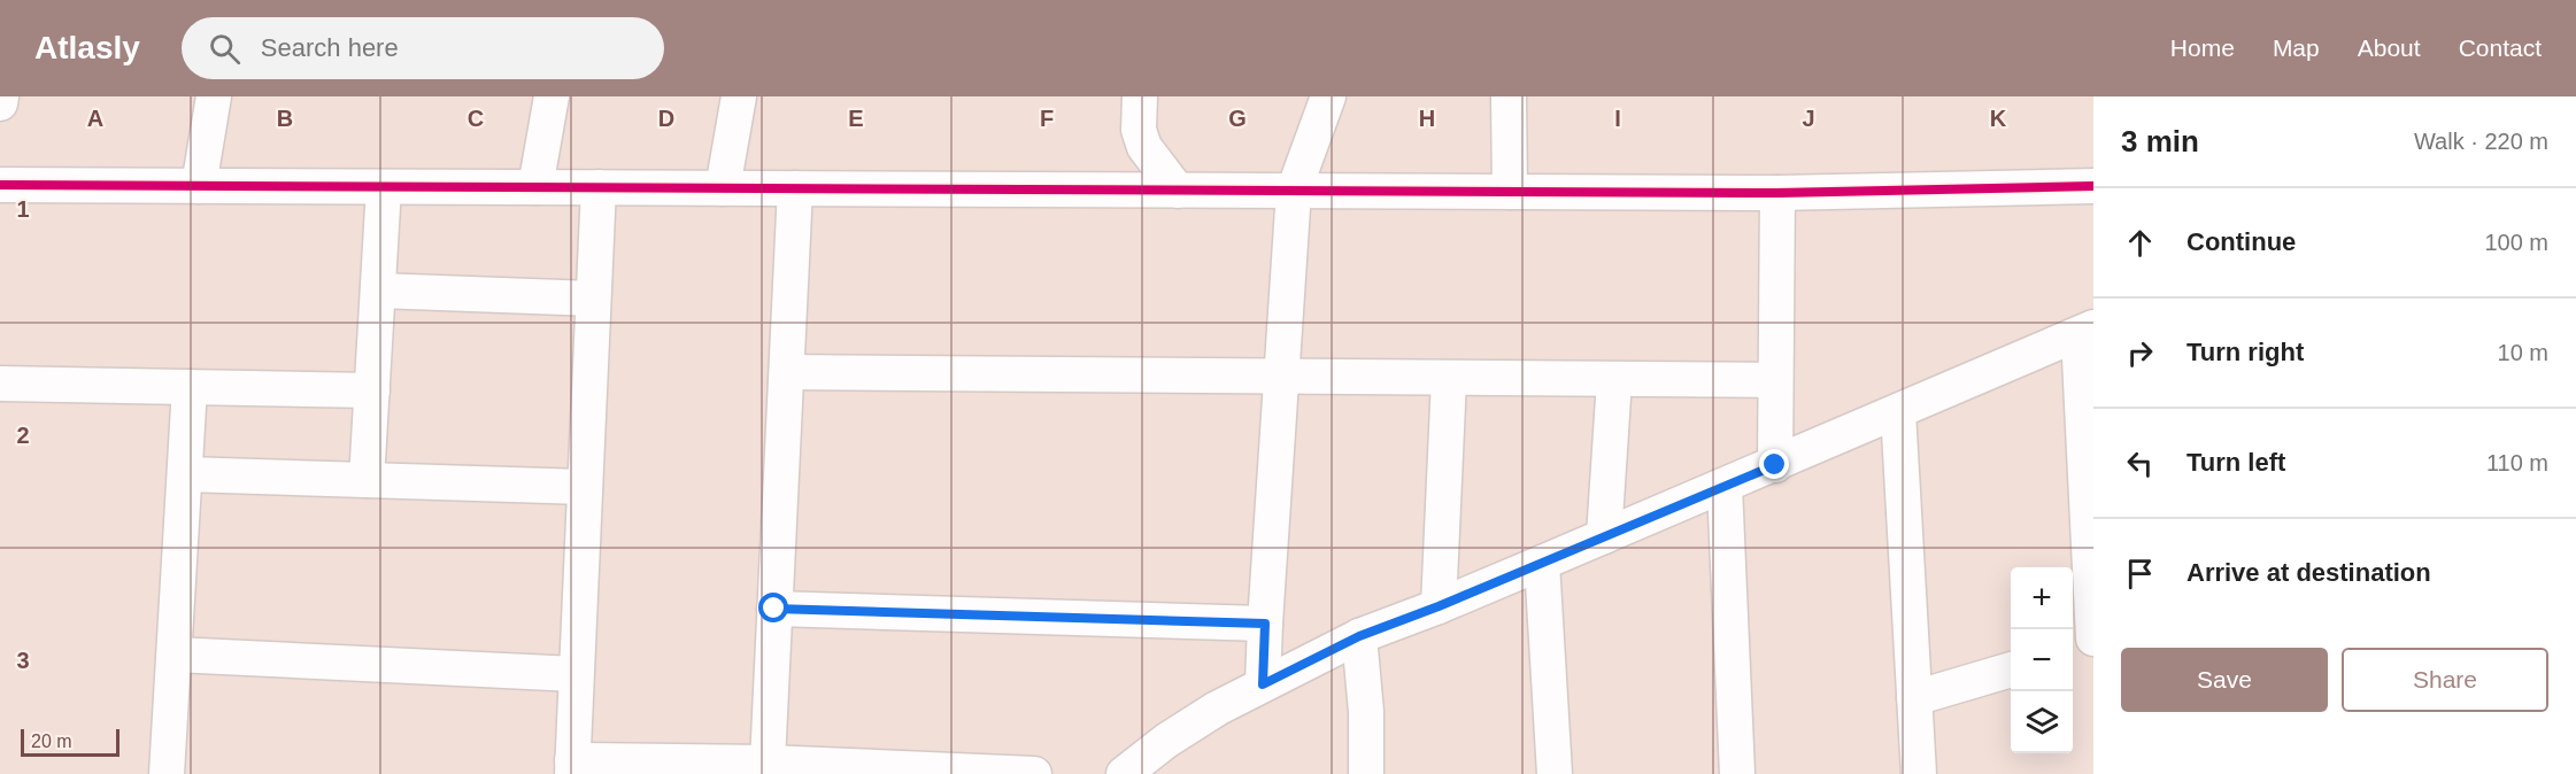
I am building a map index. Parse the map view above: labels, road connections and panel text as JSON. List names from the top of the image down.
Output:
{
  "scale_bar": "20 m",
  "page": {
    "header": "Atlasly",
    "search": "Search here",
    "nav": [
      "Home",
      "Map",
      "About",
      "Contact"
    ],
    "heading": ["3 min", "Walk · 220 m"],
    "list": [
      ["Continue", "100 m"],
      ["Turn right", "10 m"],
      ["Turn left", "110 m"],
      "Arrive at destination"
    ],
    "map_buttons": ["+", "−"],
    "buttons": ["Save", "Share"],
    "scale": "20 m"
  },
  "grid": {
    "columns": [
      "A",
      "B",
      "C",
      "D",
      "E",
      "F",
      "G",
      "H",
      "I",
      "J",
      "K"
    ],
    "rows": ["1", "2", "3"]
  }
}
